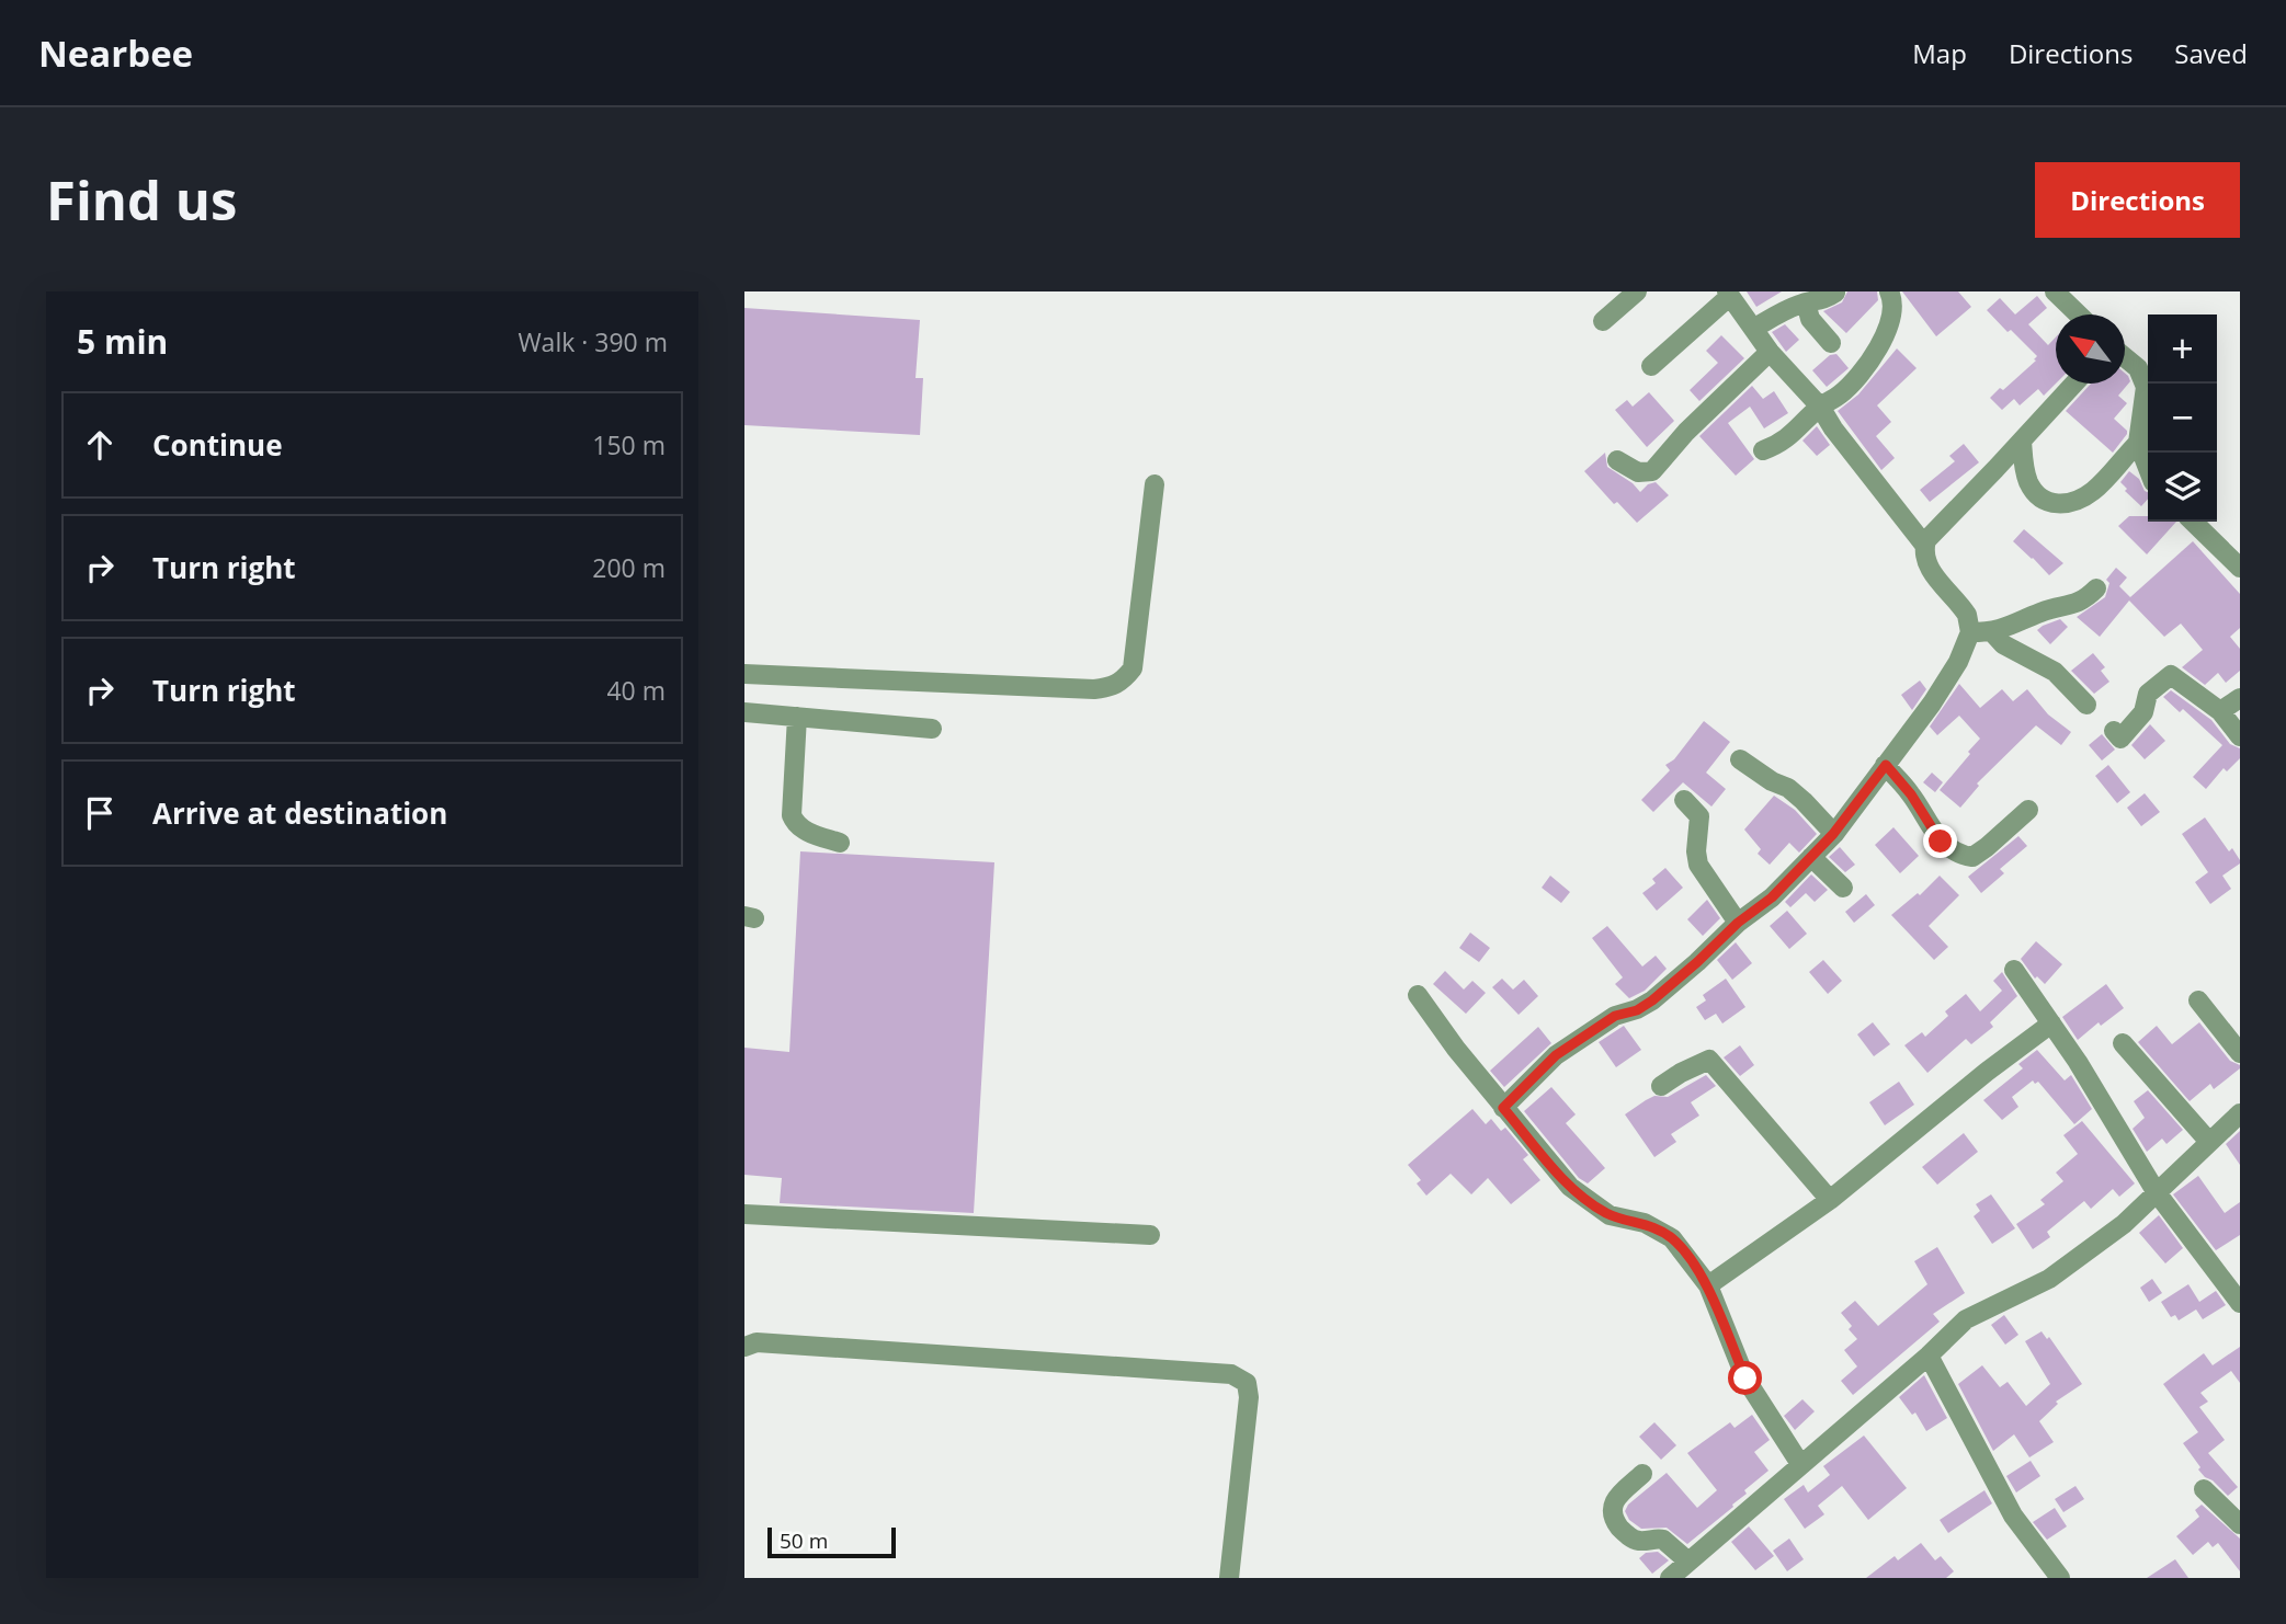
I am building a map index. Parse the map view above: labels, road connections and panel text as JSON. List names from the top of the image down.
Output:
{
  "scale_bar": "50 m",
  "north": "top left",
  "page": {
    "header": "Nearbee",
    "nav": ["Map", "Directions", "Saved"],
    "buttons": "Directions",
    "title": "Find us",
    "heading": ["5 min", "Walk · 390 m"],
    "map_buttons": ["+", "−"],
    "list": [
      ["Continue", "150 m"],
      ["Turn right", "200 m"],
      ["Turn right", "40 m"],
      "Arrive at destination"
    ],
    "scale": "50 m"
  }
}
